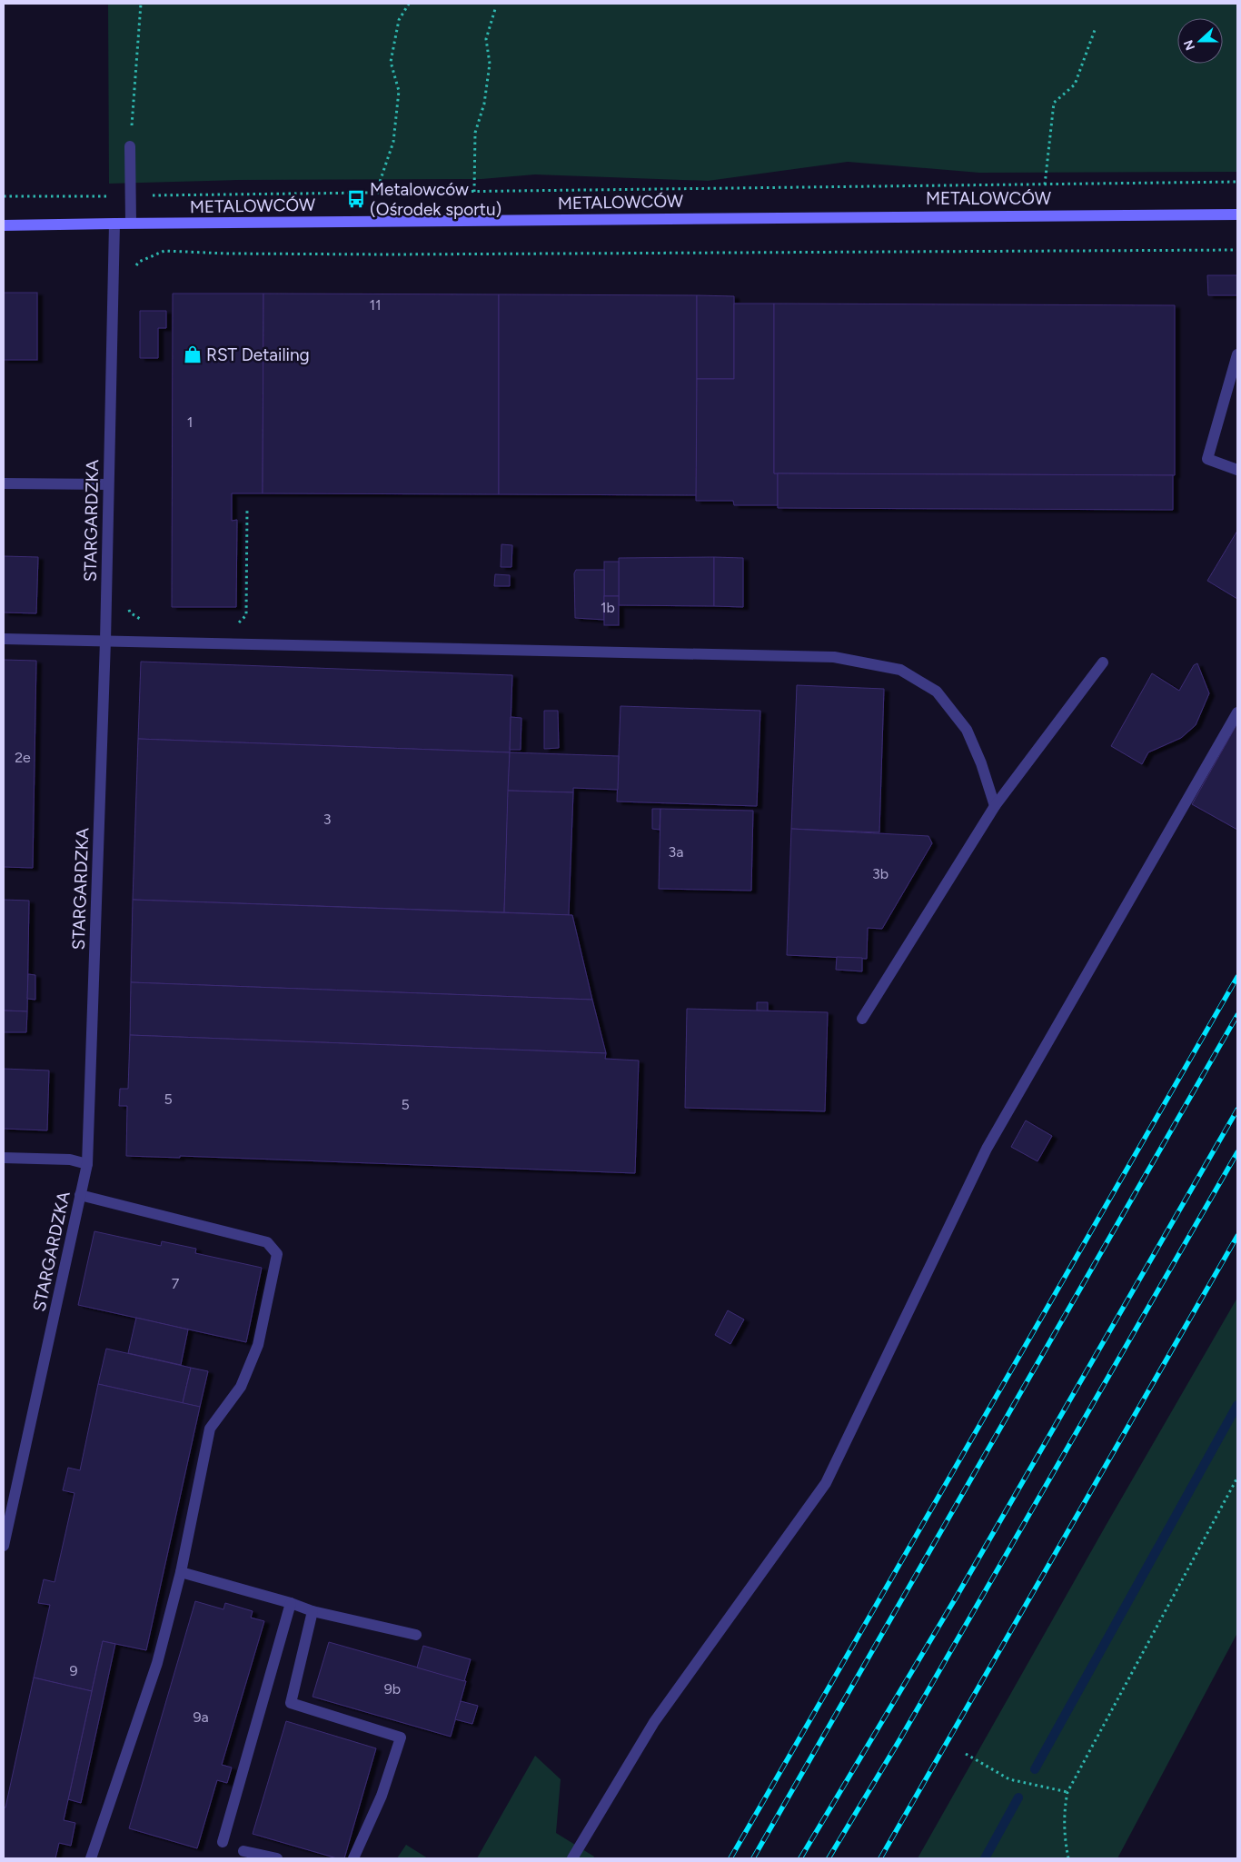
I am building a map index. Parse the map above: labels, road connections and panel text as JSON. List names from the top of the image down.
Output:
{
  "streets": {
    "street": ["METALOWCÓW", "STARGARDZKA"]
  },
  "crossings": [
    ["METALOWCÓW", "STARGARDZKA"]
  ],
  "places": {
    "bus stop": ["Metalowców (Ośrodek sportu)"],
    "shop": ["RST Detailing"]
  },
  "house_numbers": [
    "11",
    "1",
    "1b",
    "2e",
    "3",
    "3a",
    "3b",
    "5",
    "5",
    "7",
    "9",
    "9b",
    "9a"
  ],
  "north": "left"
}
